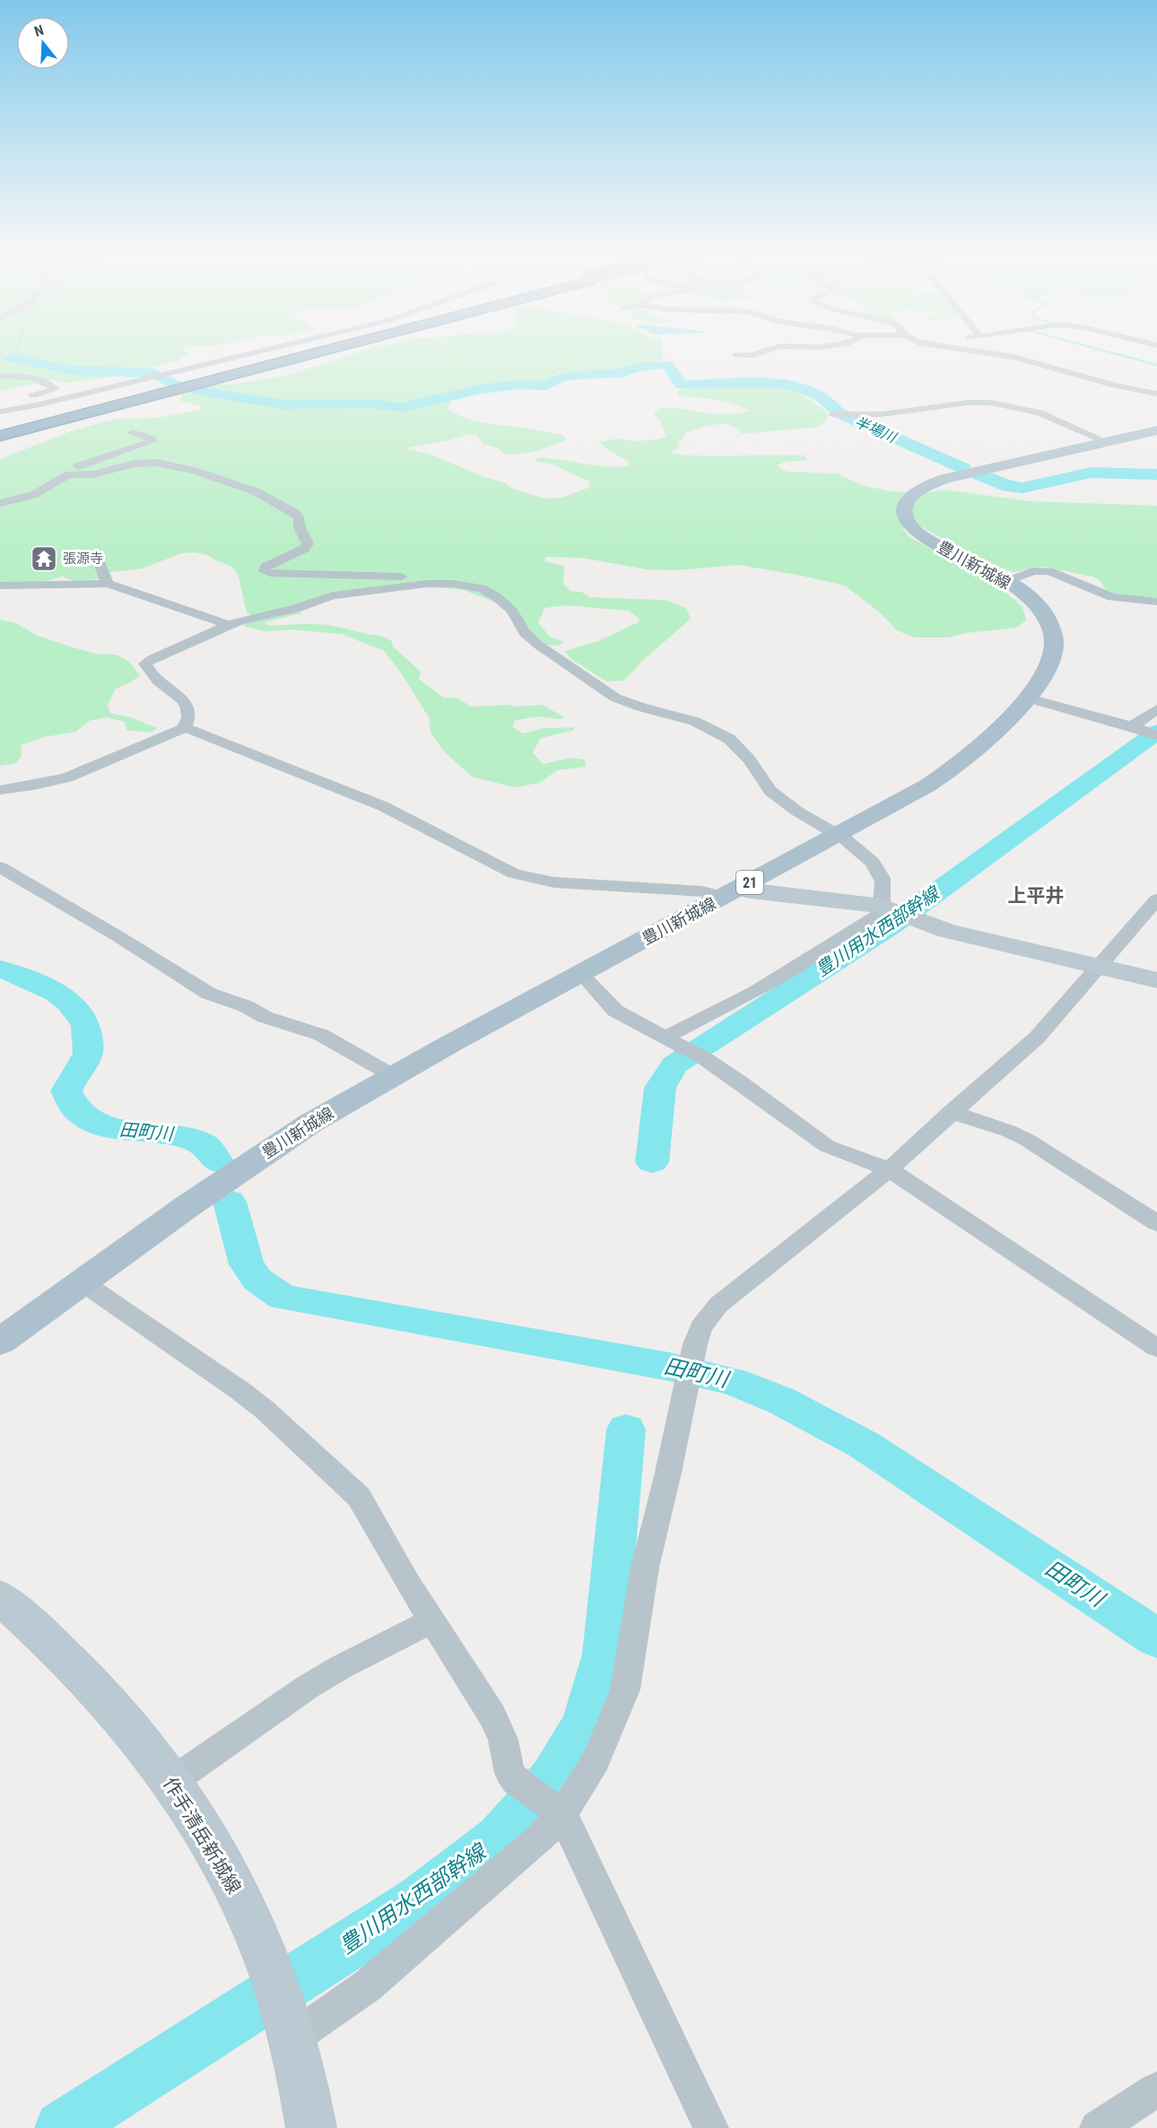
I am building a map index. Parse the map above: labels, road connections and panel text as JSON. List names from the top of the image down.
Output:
{
  "streets": {
    "main road": ["豊川新城線", "21"],
    "street": ["作手清岳新城線"]
  },
  "districts": ["上平井"],
  "water": ["半場川", "豊川用水西部幹線", "田町川"],
  "places": {
    "temple": ["張源寺"]
  },
  "north": "top"
}
